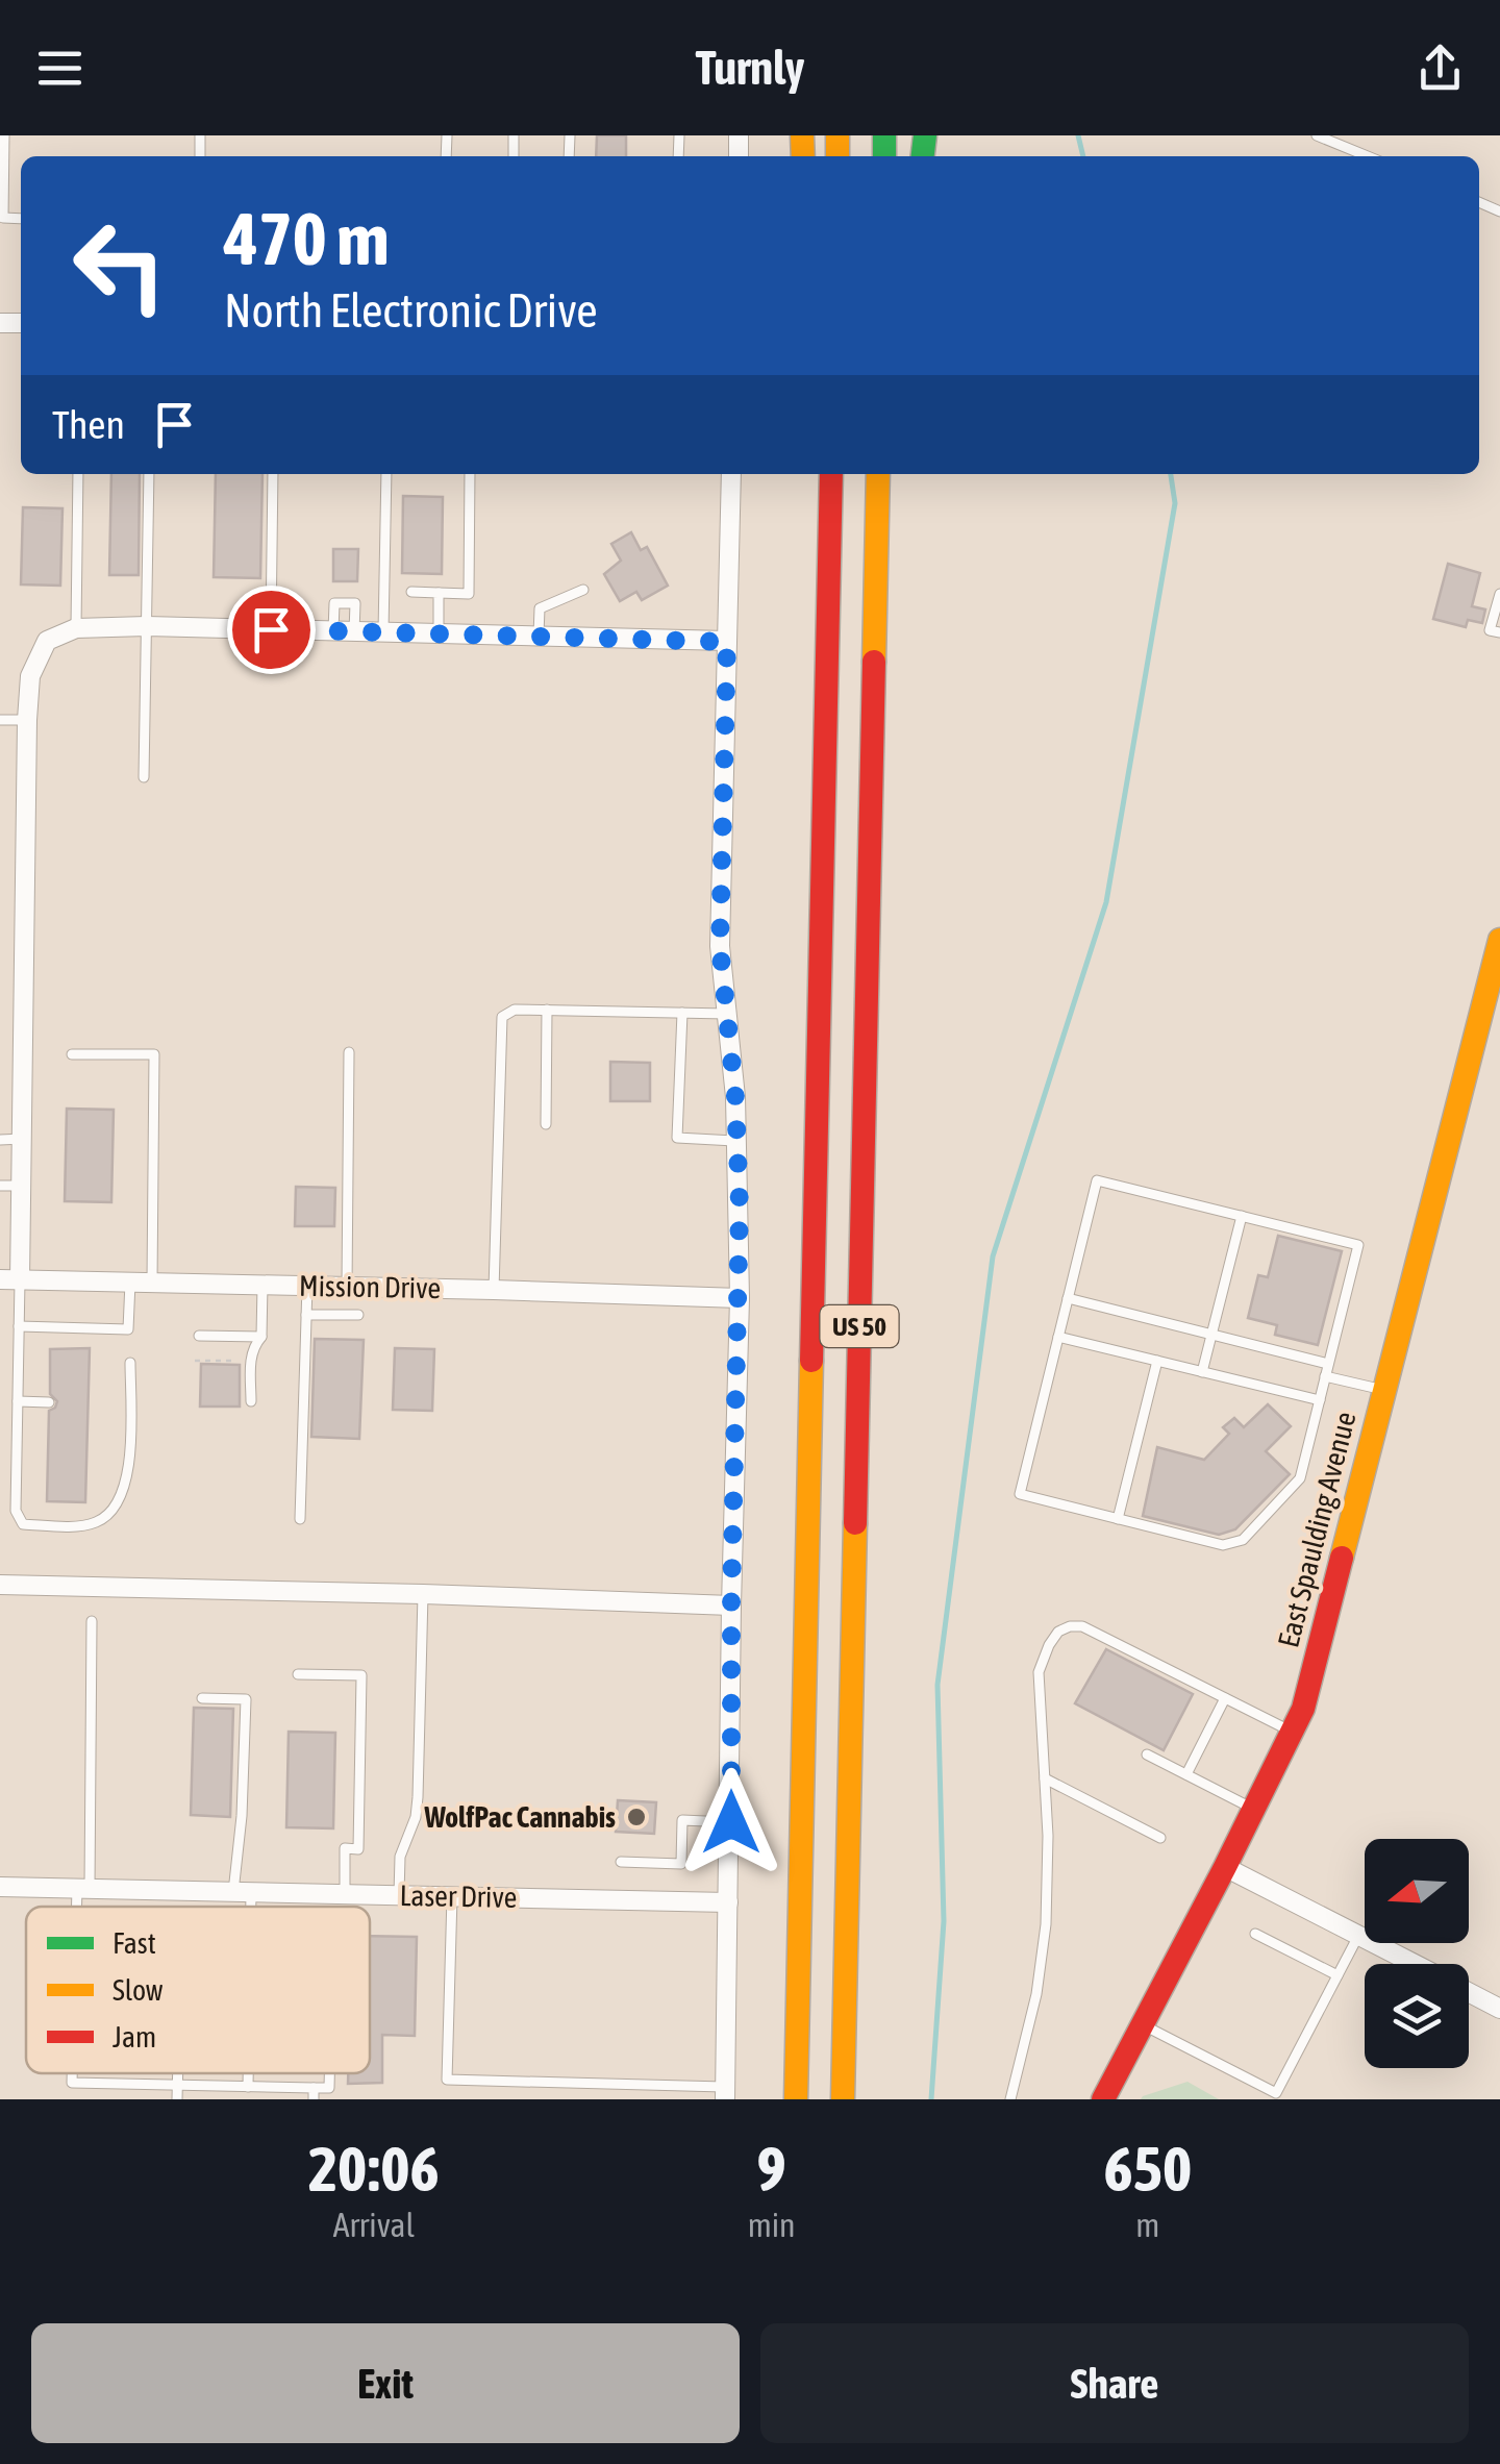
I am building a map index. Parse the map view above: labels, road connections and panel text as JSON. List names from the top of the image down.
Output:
{
  "streets": {
    "main road": ["US 50", "East Spaulding Avenue"],
    "street": ["Mission Drive", "Laser Drive"]
  },
  "places": ["WolfPac Cannabis"],
  "legend": ["Fast", "Slow", "Jam"],
  "north": "left",
  "page": {
    "header": "Turnly",
    "turn": ["470 m", "North Electronic Drive"],
    "then": "Then",
    "eta": [
      "20:06",
      "Arrival",
      "9",
      "min",
      "650",
      "m"
    ],
    "buttons": ["Exit", "Share"]
  }
}
